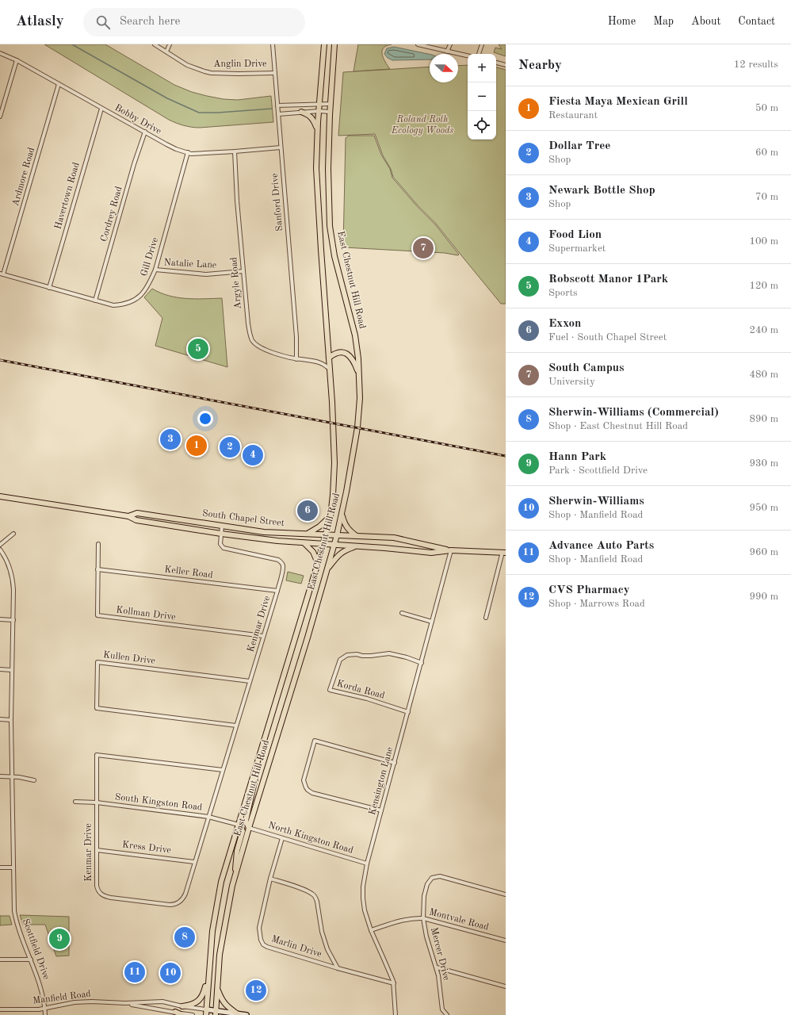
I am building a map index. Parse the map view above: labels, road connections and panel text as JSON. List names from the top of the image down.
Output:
{
  "streets": {
    "main road": ["East Chestnut Hill Road", "South Chapel Street"],
    "street": [
      "Anglin Drive",
      "Bobby Drive",
      "Ardmore Road",
      "Havertown Road",
      "Sanford Drive",
      "Cordrey Road",
      "Gill Drive",
      "Natalie Lane",
      "Argyle Road",
      "Keller Road",
      "Kollman Drive",
      "Kenmar Drive",
      "Kullen Drive",
      "Korda Road",
      "Kensington Lane",
      "South Kingston Road",
      "North Kingston Road",
      "Kress Drive",
      "Montvale Road",
      "Marlin Drive",
      "Scottfield Drive",
      "Mercer Drive",
      "Manfield Road"
    ]
  },
  "crossings": [
    ["Anglin Drive", "Sanford Drive"],
    ["Bobby Drive", "Ardmore Road"],
    ["Bobby Drive", "Havertown Road"],
    ["Bobby Drive", "Sanford Drive"],
    ["Bobby Drive", "Cordrey Road"],
    ["Bobby Drive", "Gill Drive"],
    ["Bobby Drive", "Argyle Road"],
    ["Ardmore Road", "Gill Drive"],
    ["Havertown Road", "Gill Drive"],
    ["Sanford Drive", "Argyle Road"],
    ["Cordrey Road", "Gill Drive"],
    ["Gill Drive", "Natalie Lane"],
    ["Natalie Lane", "Argyle Road"],
    ["East Chestnut Hill Road", "Argyle Road"],
    ["East Chestnut Hill Road", "South Chapel Street"],
    ["East Chestnut Hill Road", "South Kingston Road"],
    ["East Chestnut Hill Road", "North Kingston Road"],
    ["East Chestnut Hill Road", "Manfield Road"],
    ["South Chapel Street", "Kenmar Drive"],
    ["South Chapel Street", "Kensington Lane"],
    ["Keller Road", "Kollman Drive"],
    ["Keller Road", "Kenmar Drive"],
    ["Kollman Drive", "Kenmar Drive"],
    ["Kenmar Drive", "Kullen Drive"],
    ["Kenmar Drive", "South Kingston Road"],
    ["Kenmar Drive", "Kress Drive"],
    ["Korda Road", "Kensington Lane"],
    ["Kensington Lane", "North Kingston Road"],
    ["Kensington Lane", "Montvale Road"],
    ["Kensington Lane", "Marlin Drive"],
    ["North Kingston Road", "Marlin Drive"],
    ["Montvale Road", "Mercer Drive"],
    ["Scottfield Drive", "Manfield Road"]
  ],
  "parks": ["Roland Roth Ecology Woods"],
  "north": "right",
  "page": {
    "header": "Atlasly",
    "search": "Search here",
    "nav": [
      "Home",
      "Map",
      "About",
      "Contact"
    ],
    "heading": ["Nearby", "12 results"],
    "map_buttons": ["+", "−"],
    "list": [
      {
        "mark": "1",
        "name": "Fiesta Maya Mexican Grill",
        "note": "Restaurant",
        "value": "50 m"
      },
      {
        "mark": "2",
        "name": "Dollar Tree",
        "note": "Shop",
        "value": "60 m"
      },
      {
        "mark": "3",
        "name": "Newark Bottle Shop",
        "note": "Shop",
        "value": "70 m"
      },
      {
        "mark": "4",
        "name": "Food Lion",
        "note": "Supermarket",
        "value": "100 m"
      },
      {
        "mark": "5",
        "name": "Robscott Manor 1Park",
        "note": "Sports",
        "value": "120 m"
      },
      {
        "mark": "6",
        "name": "Exxon",
        "note": "Fuel · South Chapel Street",
        "value": "240 m"
      },
      {
        "mark": "7",
        "name": "South Campus",
        "note": "University",
        "value": "480 m"
      },
      {
        "mark": "8",
        "name": "Sherwin-Williams (Commercial)",
        "note": "Shop · East Chestnut Hill Road",
        "value": "890 m"
      },
      {
        "mark": "9",
        "name": "Hann Park",
        "note": "Park · Scottfield Drive",
        "value": "930 m"
      },
      {
        "mark": "10",
        "name": "Sherwin-Williams",
        "note": "Shop · Manfield Road",
        "value": "950 m"
      },
      {
        "mark": "11",
        "name": "Advance Auto Parts",
        "note": "Shop · Manfield Road",
        "value": "960 m"
      },
      {
        "mark": "12",
        "name": "CVS Pharmacy",
        "note": "Shop · Marrows Road",
        "value": "990 m"
      }
    ],
    "pins": [
      "7",
      "5",
      "3",
      "1",
      "2",
      "4",
      "6",
      "8",
      "9",
      "11",
      "10",
      "12"
    ]
  }
}
